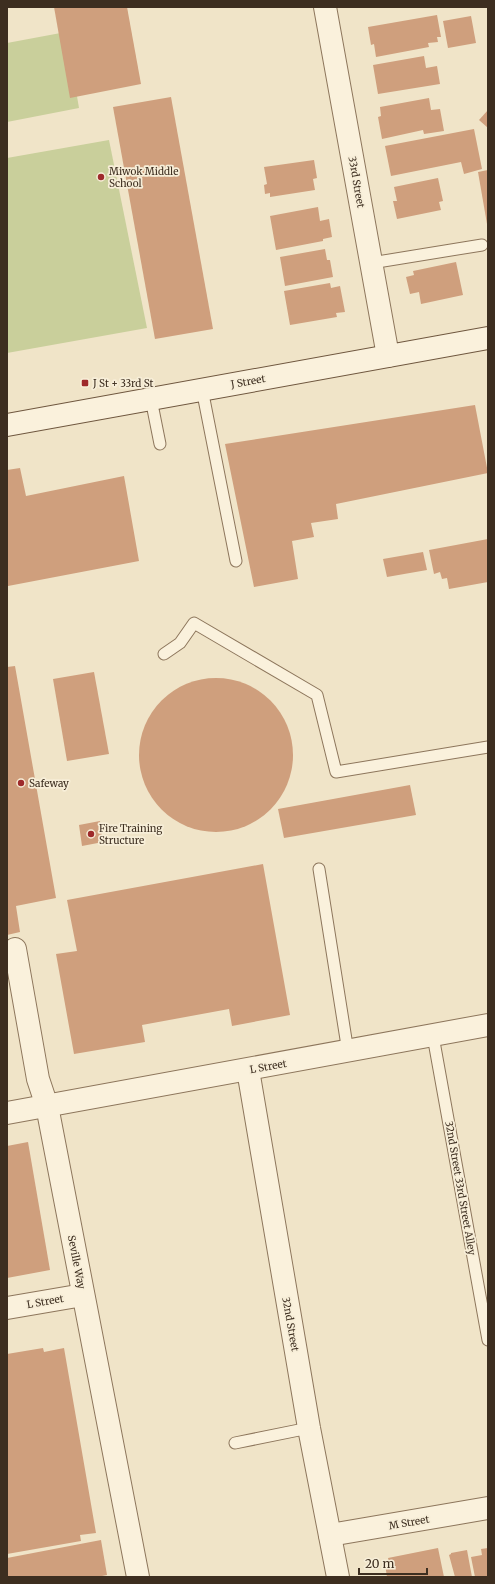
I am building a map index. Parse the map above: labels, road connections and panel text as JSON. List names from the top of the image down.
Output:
{
  "streets": {
    "street": [
      "33rd Street",
      "J Street",
      "L Street",
      "Seville Way",
      "32nd Street",
      "M Street"
    ],
    "lane": ["32nd Street 33rd Street Alley"]
  },
  "crossings": [
    ["33rd Street", "J Street"],
    ["L Street", "32nd Street 33rd Street Alley"],
    ["L Street", "Seville Way"],
    ["L Street", "32nd Street"],
    ["32nd Street", "M Street"]
  ],
  "places": {
    "other": ["Miwok Middle School", "Safeway", "Fire Training Structure"],
    "transit": ["J St + 33rd St"]
  },
  "scale_bar": "20 m"
}
